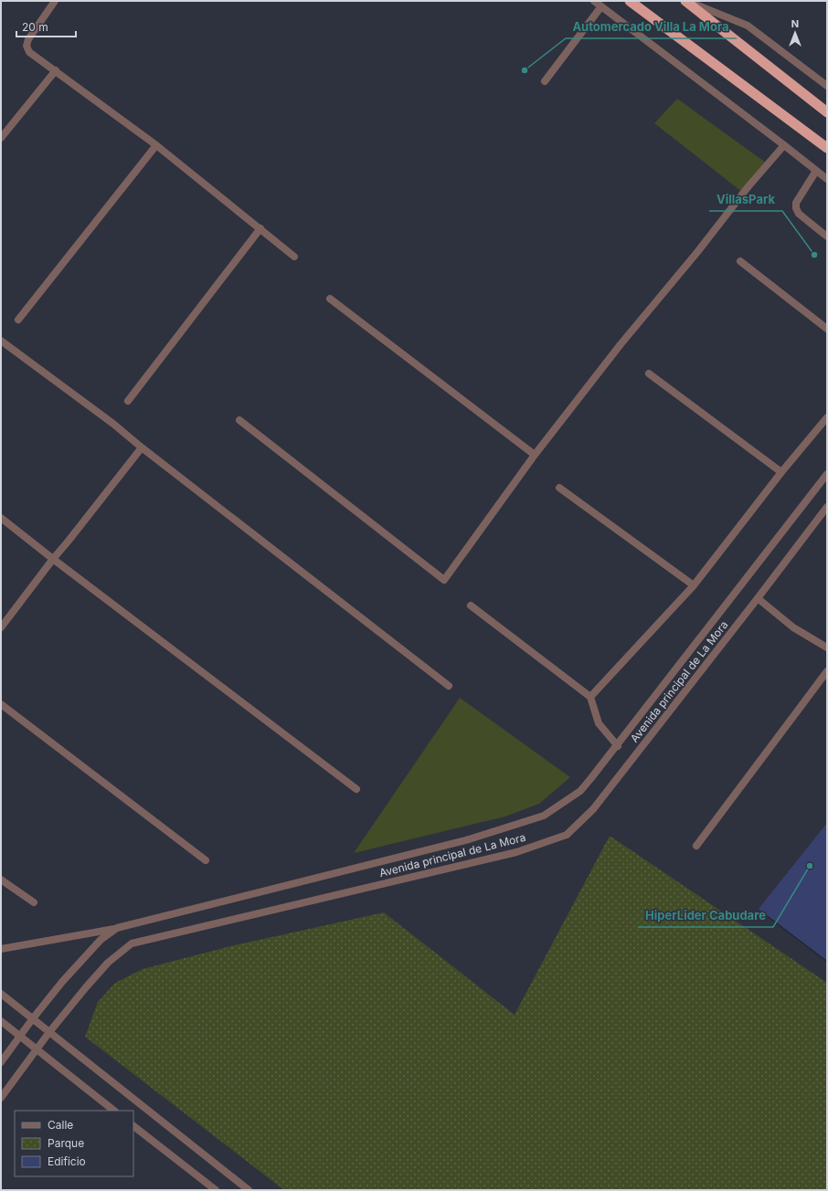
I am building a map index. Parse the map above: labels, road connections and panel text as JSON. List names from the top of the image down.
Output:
{
  "streets": {
    "street": ["Avenida principal de La Mora"]
  },
  "places": ["Automercado Villa La Mora", "VillasPark", "HiperLider Cabudare"],
  "legend": ["Calle", "Parque", "Edificio"],
  "scale_bar": "20 m",
  "north": "top"
}
